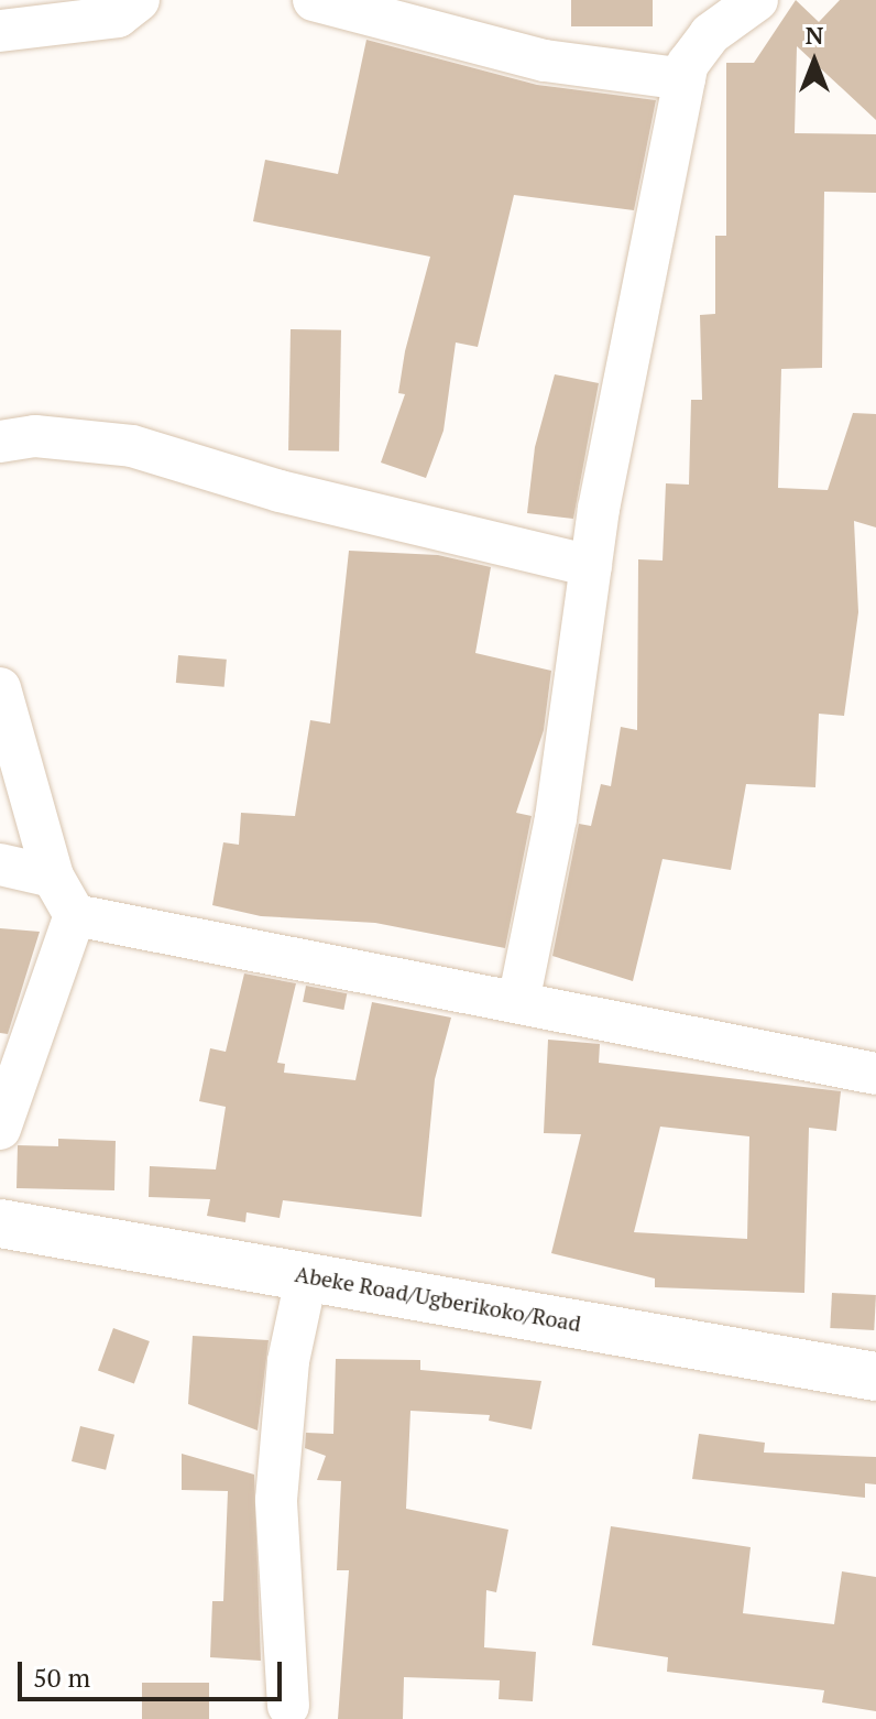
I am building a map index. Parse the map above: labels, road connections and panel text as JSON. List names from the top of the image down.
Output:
{
  "streets": {
    "street": ["Abeke Road/Ugberikoko/Road"]
  },
  "scale_bar": "50 m",
  "north": "top"
}
